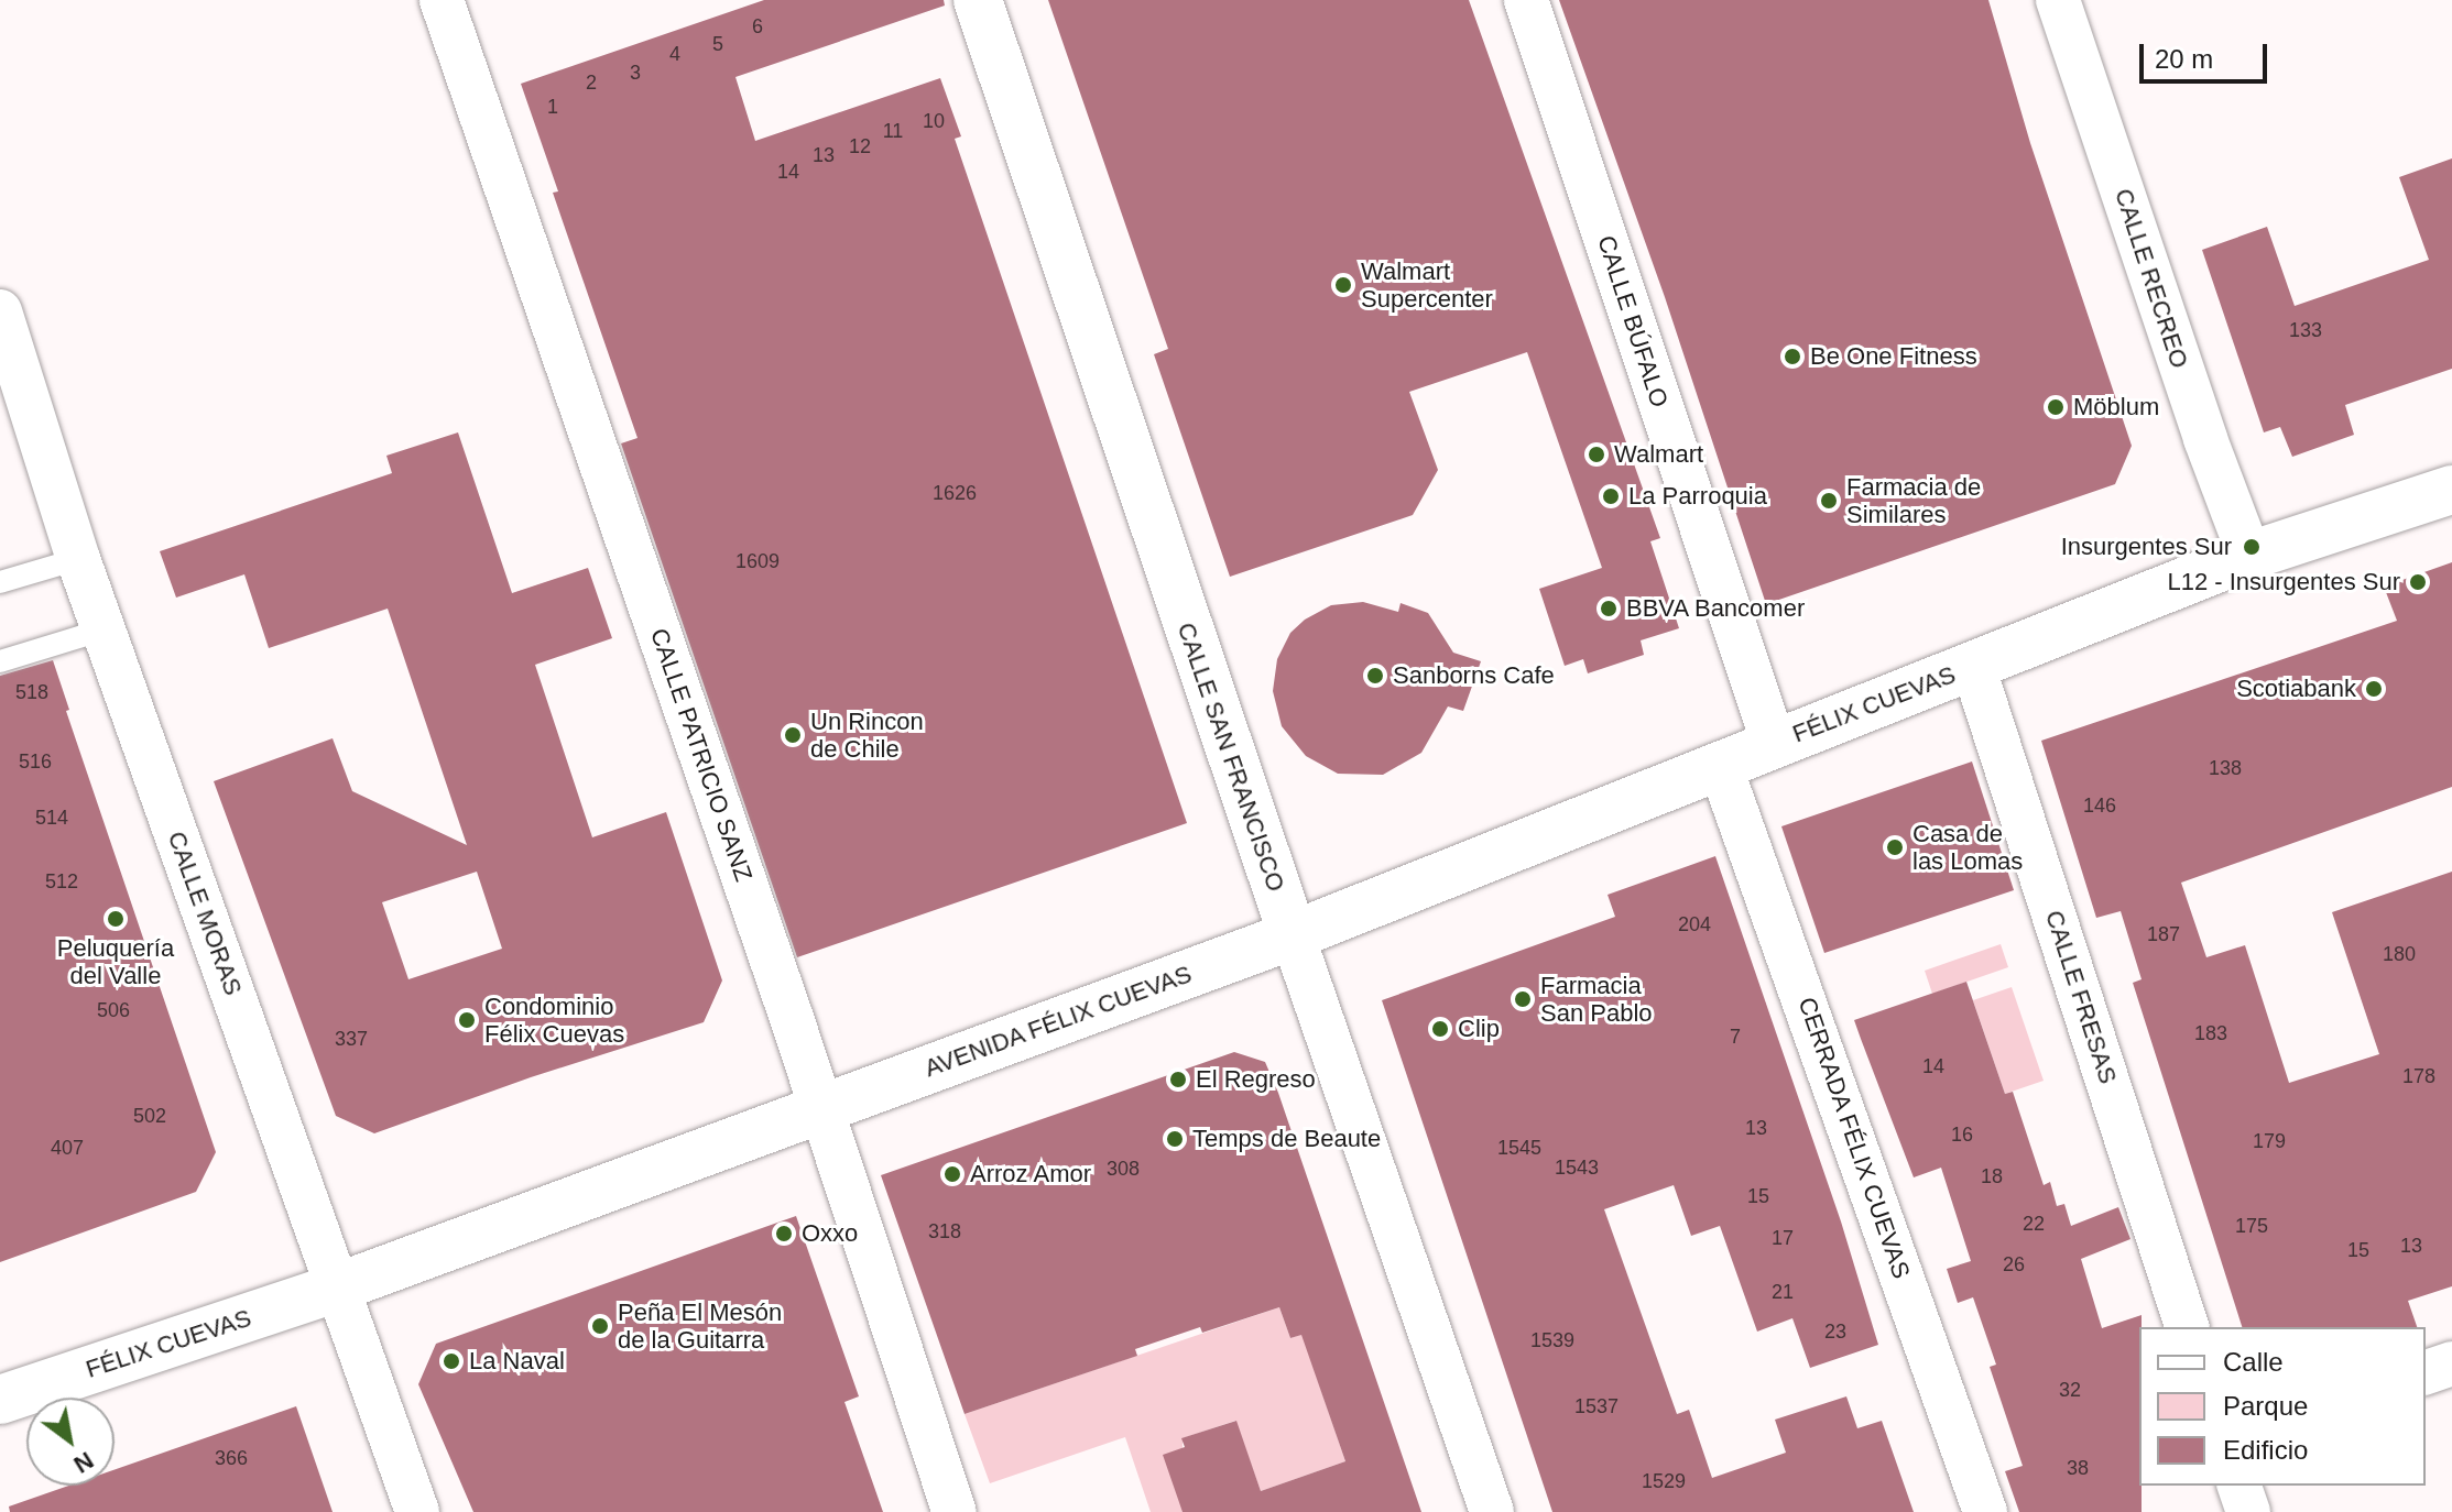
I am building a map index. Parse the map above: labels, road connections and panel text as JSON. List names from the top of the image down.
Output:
{
  "streets": {
    "main road": ["FÉLIX CUEVAS", "CALLE SAN FRANCISCO", "AVENIDA FÉLIX CUEVAS"],
    "street": [
      "CALLE RECREO",
      "CALLE BÚFALO",
      "CALLE PATRICIO SANZ",
      "CALLE MORAS",
      "CALLE FRESAS",
      "CERRADA FÉLIX CUEVAS"
    ]
  },
  "crossings": [
    ["CALLE BÚFALO", "FÉLIX CUEVAS"],
    ["CALLE BÚFALO", "AVENIDA FÉLIX CUEVAS"],
    ["FÉLIX CUEVAS", "CALLE MORAS"],
    ["FÉLIX CUEVAS", "CALLE FRESAS"],
    ["FÉLIX CUEVAS", "AVENIDA FÉLIX CUEVAS"],
    ["CALLE PATRICIO SANZ", "AVENIDA FÉLIX CUEVAS"],
    ["CALLE SAN FRANCISCO", "AVENIDA FÉLIX CUEVAS"],
    ["CALLE MORAS", "AVENIDA FÉLIX CUEVAS"],
    ["AVENIDA FÉLIX CUEVAS", "CERRADA FÉLIX CUEVAS"]
  ],
  "places": [
    "Walmart Supercenter",
    "Be One Fitness",
    "Möblum",
    "Walmart",
    "La Parroquia",
    "Farmacia de Similares",
    "Insurgentes Sur",
    "L12 - Insurgentes Sur",
    "BBVA Bancomer",
    "Sanborns Cafe",
    "Scotiabank",
    "Un Rincon de Chile",
    "Casa de las Lomas",
    "Peluquería del Valle",
    "Farmacia San Pablo",
    "Condominio Félix Cuevas",
    "Clip",
    "El Regreso",
    "Temps de Beaute",
    "Arroz Amor",
    "Oxxo",
    "Peña El Mesón de la Guitarra",
    "La Naval"
  ],
  "house_numbers": [
    "6",
    "5",
    "4",
    "3",
    "2",
    "1",
    "10",
    "11",
    "12",
    "13",
    "14",
    "133",
    "1626",
    "1609",
    "518",
    "516",
    "138",
    "146",
    "514",
    "512",
    "204",
    "187",
    "180",
    "506",
    "183",
    "7",
    "337",
    "14",
    "178",
    "502",
    "13",
    "16",
    "179",
    "407",
    "1545",
    "1543",
    "308",
    "18",
    "15",
    "22",
    "175",
    "318",
    "17",
    "13",
    "15",
    "26",
    "21",
    "23",
    "1539",
    "32",
    "1537",
    "366",
    "38",
    "1529"
  ],
  "legend": ["Calle", "Parque", "Edificio"],
  "scale_bar": "20 m",
  "north": "bottom right"
}
